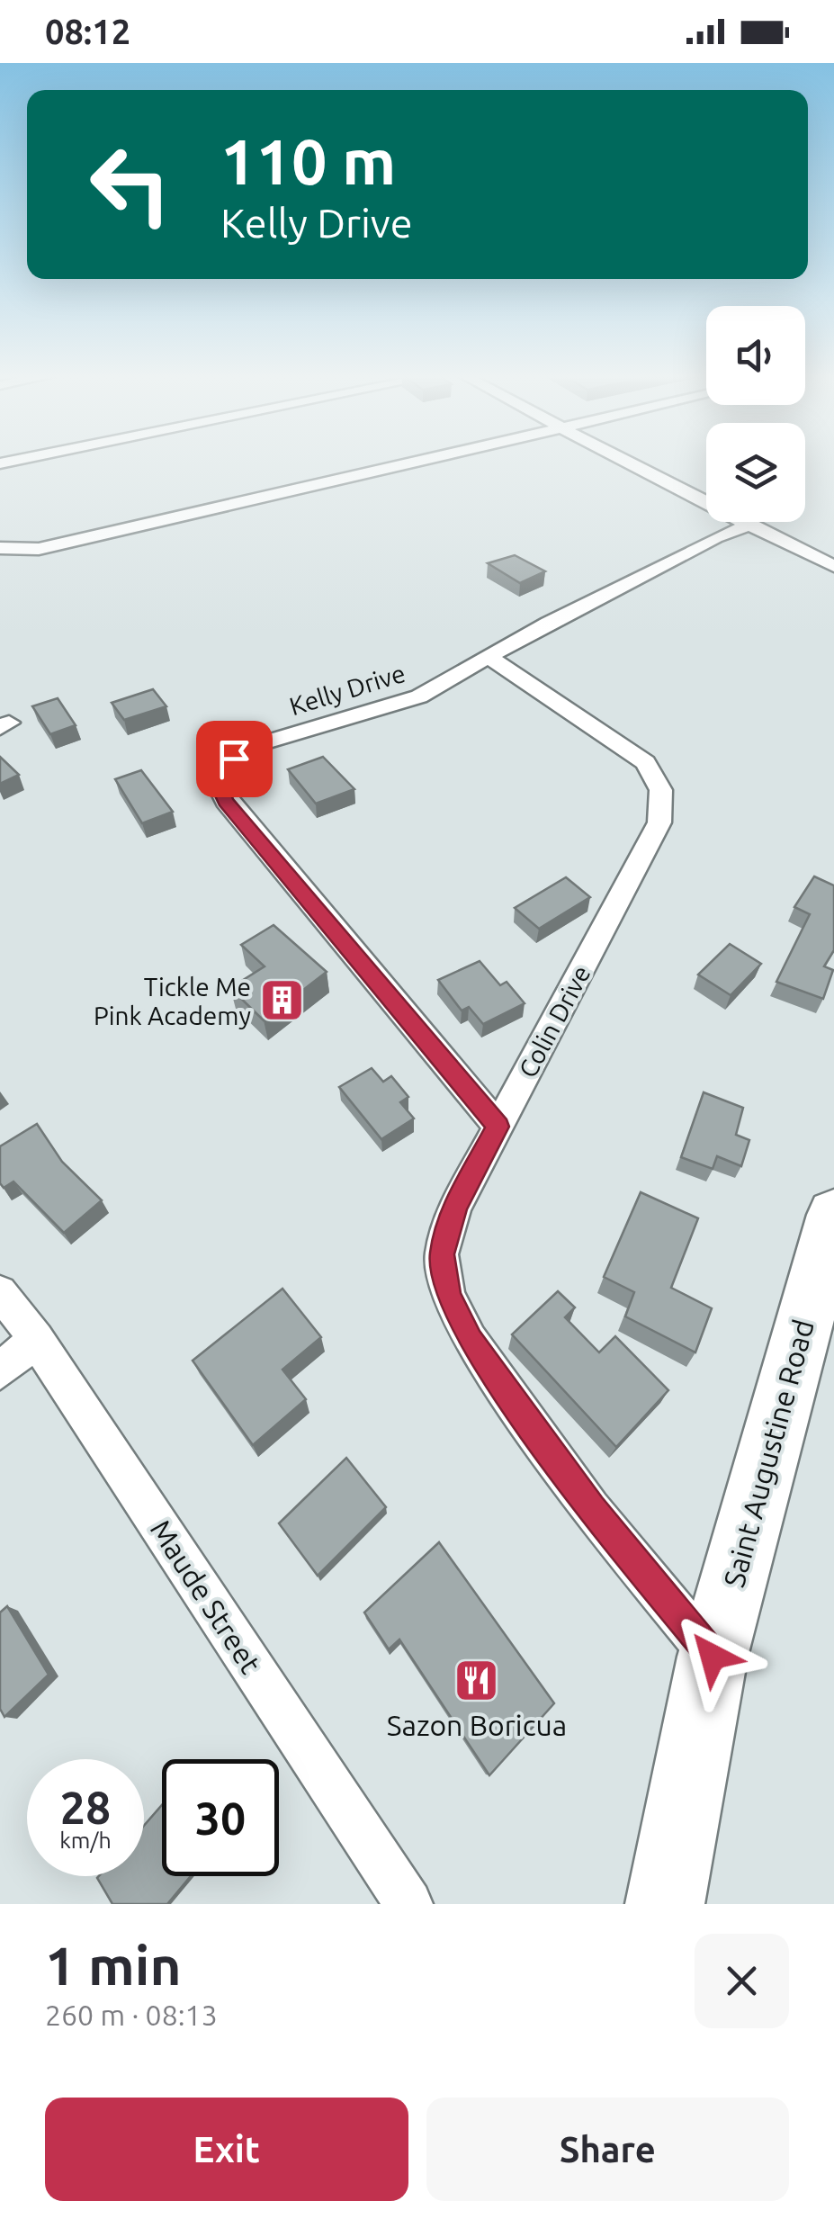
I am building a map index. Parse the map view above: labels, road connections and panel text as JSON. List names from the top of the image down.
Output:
{
  "streets": {
    "main road": ["Saint Augustine Road"],
    "street": ["Kelly Drive", "Colin Drive", "Maude Street"]
  },
  "crossings": [
    ["Kelly Drive", "Colin Drive"],
    ["Colin Drive", "Saint Augustine Road"]
  ],
  "places": {
    "building": ["Tickle Me Pink Academy"],
    "restaurant": ["Sazon Boricua"]
  },
  "page": {
    "status": "08:12",
    "turn": ["110 m", "Kelly Drive"],
    "speed": "28 km/h",
    "limit": "30",
    "heading": ["1 min", "260 m · 08:13"],
    "buttons": ["Exit", "Share"]
  }
}
